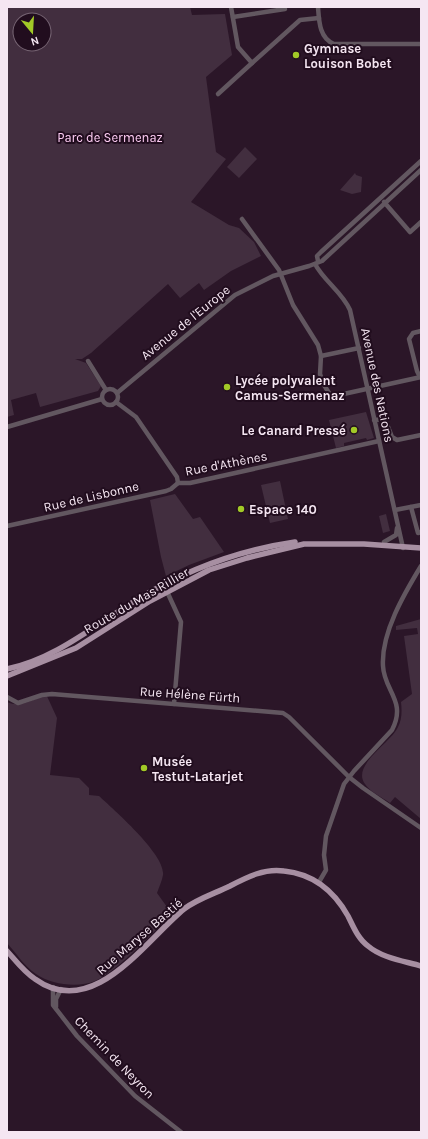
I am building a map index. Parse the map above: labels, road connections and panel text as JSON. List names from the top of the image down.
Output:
{
  "streets": {
    "main road": ["Route du Mas Rillier", "Rue Maryse Bastié"],
    "street": [
      "Avenue de l'Europe",
      "Avenue des Nations",
      "Rue d'Athènes",
      "Rue de Lisbonne",
      "Rue Hélène Fürth",
      "Chemin de Neyron"
    ]
  },
  "crossings": [
    ["Avenue de l'Europe", "Avenue des Nations"],
    ["Avenue de l'Europe", "Rue d'Athènes"],
    ["Avenue des Nations", "Rue d'Athènes"],
    ["Avenue des Nations", "Route du Mas Rillier"],
    ["Rue d'Athènes", "Rue de Lisbonne"],
    ["Rue Maryse Bastié", "Chemin de Neyron"]
  ],
  "parks": ["Parc de Sermenaz"],
  "places": [
    "Gymnase Louison Bobet",
    "Lycée polyvalent Camus-Sermenaz",
    "Le Canard Pressé",
    "Espace 140",
    "Musée Testut-Latarjet"
  ],
  "north": "bottom"
}
